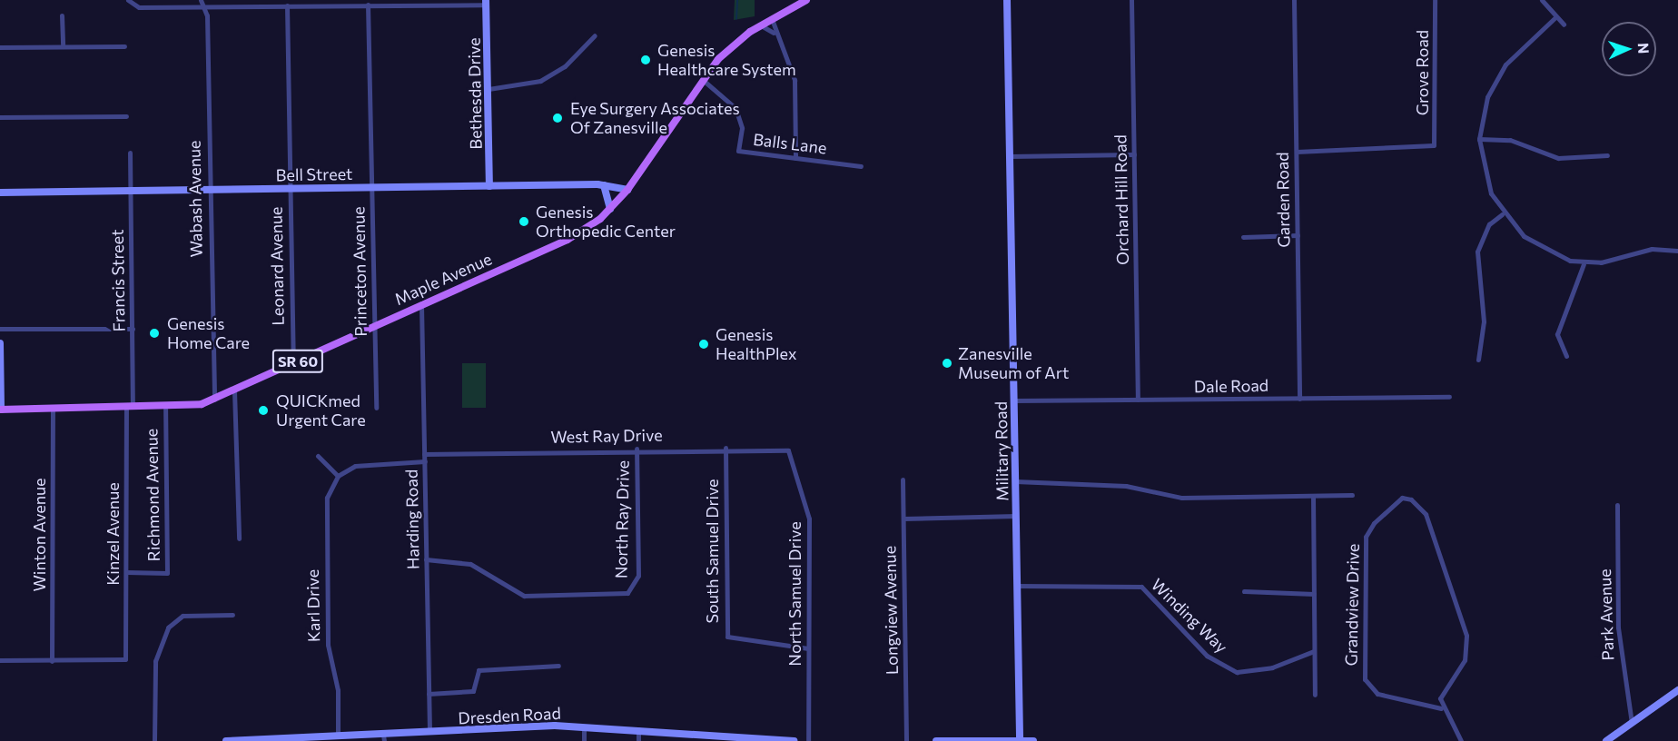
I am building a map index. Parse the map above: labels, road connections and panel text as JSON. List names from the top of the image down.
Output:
{
  "streets": {
    "main road": ["Maple Avenue", "SR 60"],
    "street": [
      "Grove Road",
      "Bethesda Drive",
      "Balls Lane",
      "Bell Street",
      "Wabash Avenue",
      "Orchard Hill Road",
      "Garden Road",
      "Leonard Avenue",
      "Princeton Avenue",
      "Francis Street",
      "Dale Road",
      "West Ray Drive",
      "Military Road",
      "Richmond Avenue",
      "Harding Road",
      "North Ray Drive",
      "Kinzel Avenue",
      "Winton Avenue",
      "South Samuel Drive",
      "North Samuel Drive",
      "Grandview Drive",
      "Karl Drive",
      "Longview Avenue",
      "Park Avenue",
      "Winding Way",
      "Dresden Road"
    ]
  },
  "crossings": [
    ["Grove Road", "Garden Road"],
    ["Bethesda Drive", "Bell Street"],
    ["Balls Lane", "Maple Avenue"],
    ["Bell Street", "Wabash Avenue"],
    ["Bell Street", "Leonard Avenue"],
    ["Bell Street", "Princeton Avenue"],
    ["Bell Street", "Maple Avenue"],
    ["Bell Street", "Francis Street"],
    ["Wabash Avenue", "Maple Avenue"],
    ["Orchard Hill Road", "Dale Road"],
    ["Garden Road", "Dale Road"],
    ["Leonard Avenue", "Maple Avenue"],
    ["Princeton Avenue", "Maple Avenue"],
    ["Maple Avenue", "Francis Street"],
    ["Maple Avenue", "Richmond Avenue"],
    ["Maple Avenue", "Harding Road"],
    ["Maple Avenue", "Kinzel Avenue"],
    ["Maple Avenue", "Winton Avenue"],
    ["Francis Street", "Kinzel Avenue"],
    ["Dale Road", "Military Road"],
    ["West Ray Drive", "Harding Road"],
    ["West Ray Drive", "North Ray Drive"],
    ["West Ray Drive", "South Samuel Drive"],
    ["West Ray Drive", "North Samuel Drive"],
    ["Military Road", "Winding Way"],
    ["Richmond Avenue", "Kinzel Avenue"],
    ["Harding Road", "North Ray Drive"],
    ["Harding Road", "Dresden Road"],
    ["Kinzel Avenue", "Winton Avenue"],
    ["South Samuel Drive", "North Samuel Drive"],
    ["Karl Drive", "Dresden Road"]
  ],
  "places": [
    "Genesis Healthcare System",
    "Eye Surgery Associates Of Zanesville",
    "Genesis Orthopedic Center",
    "Genesis Home Care",
    "Genesis HealthPlex",
    "Zanesville Museum of Art",
    "QUICKmed Urgent Care"
  ],
  "north": "right"
}
